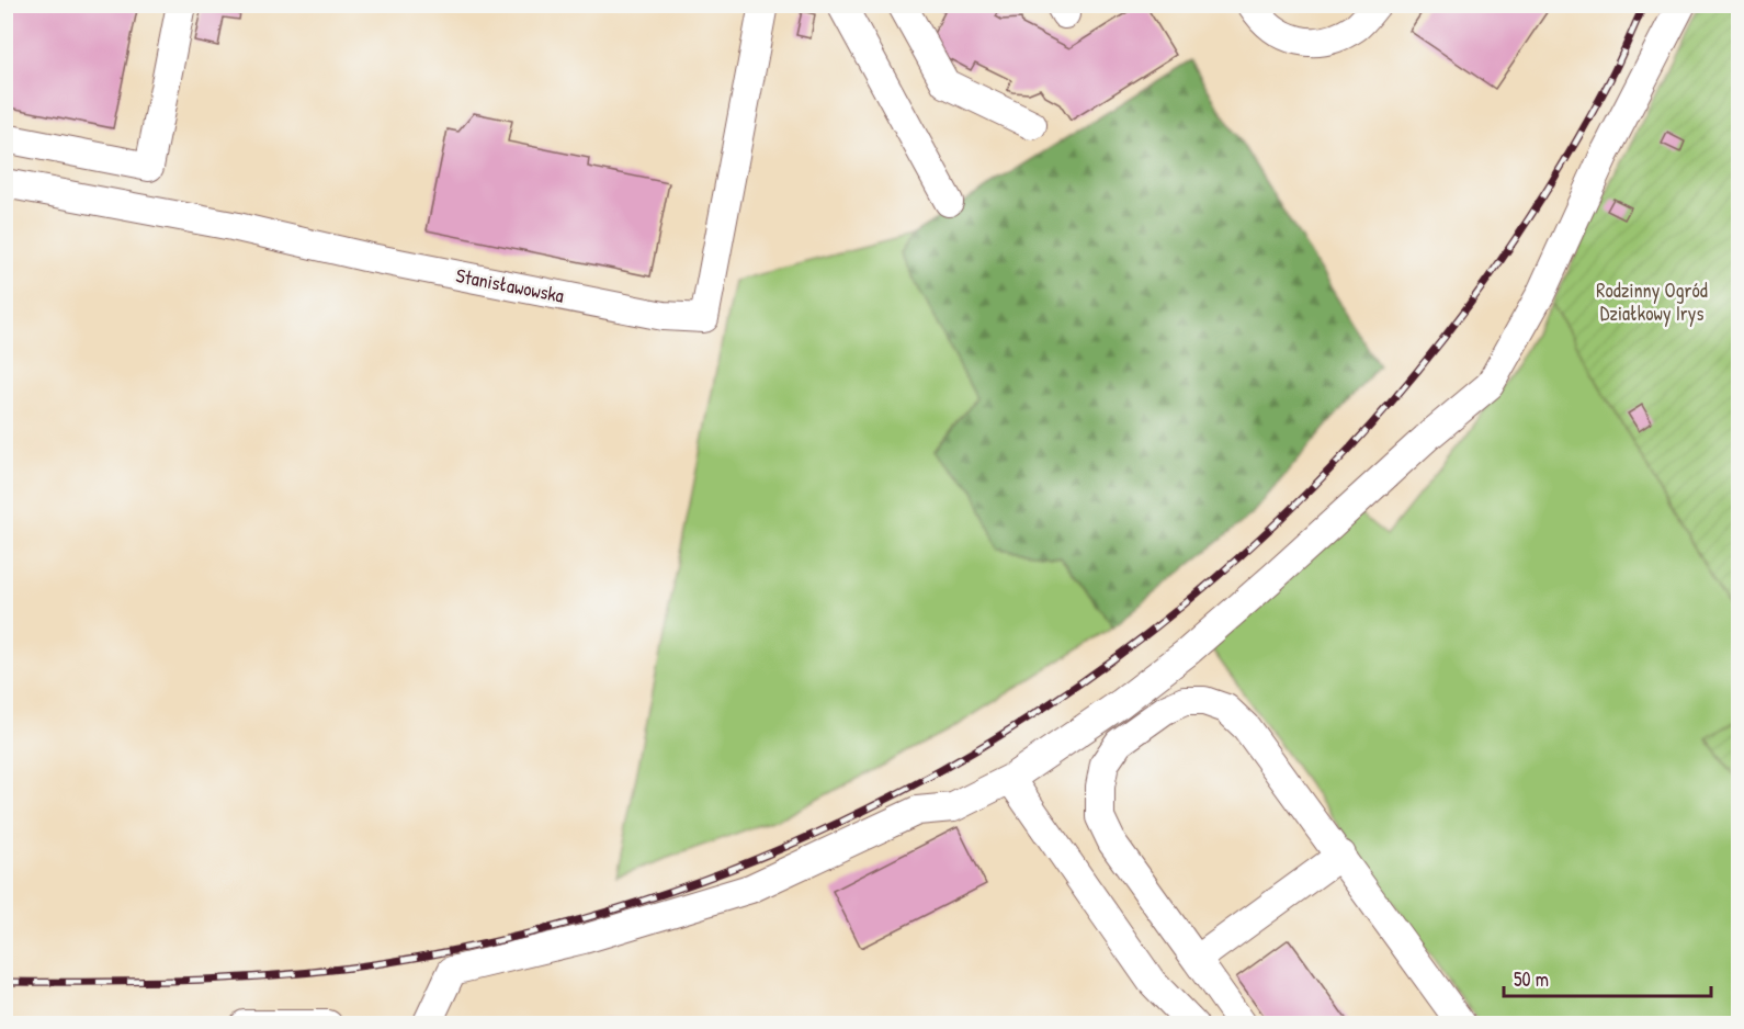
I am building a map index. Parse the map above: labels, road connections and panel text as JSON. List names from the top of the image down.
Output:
{
  "streets": {
    "street": ["Stanisławowska"]
  },
  "parks": ["Rodzinny Ogród Działkowy Irys"],
  "scale_bar": "50 m"
}
